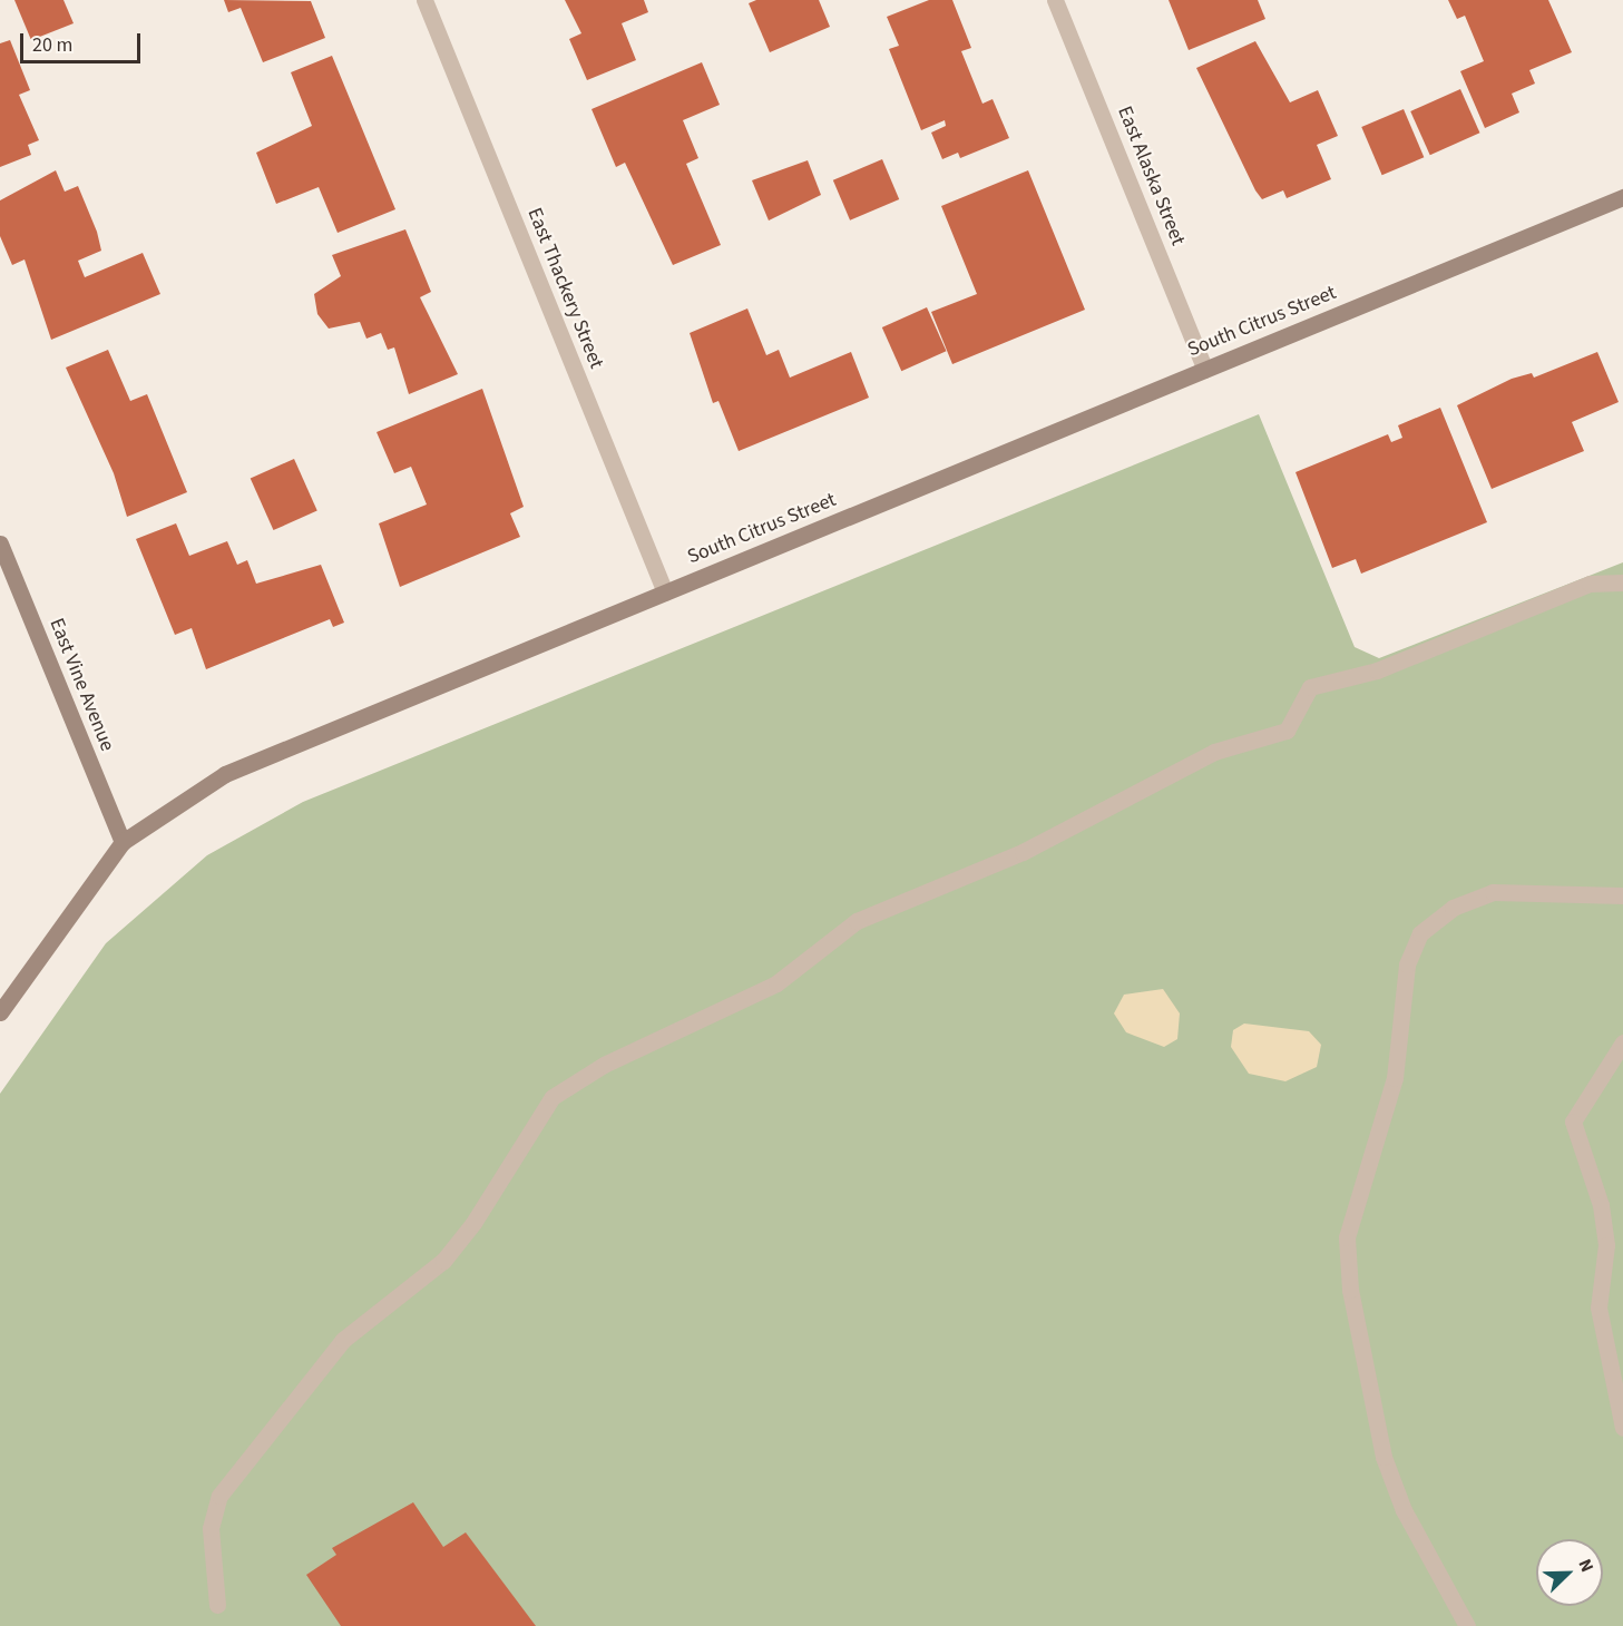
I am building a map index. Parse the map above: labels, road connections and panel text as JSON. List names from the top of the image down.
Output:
{
  "streets": {
    "street": [
      "East Alaska Street",
      "East Thackery Street",
      "South Citrus Street",
      "East Vine Avenue"
    ]
  },
  "crossings": [
    ["East Alaska Street", "South Citrus Street"],
    ["East Thackery Street", "South Citrus Street"],
    ["South Citrus Street", "East Vine Avenue"]
  ],
  "scale_bar": "20 m",
  "north": "top right"
}
